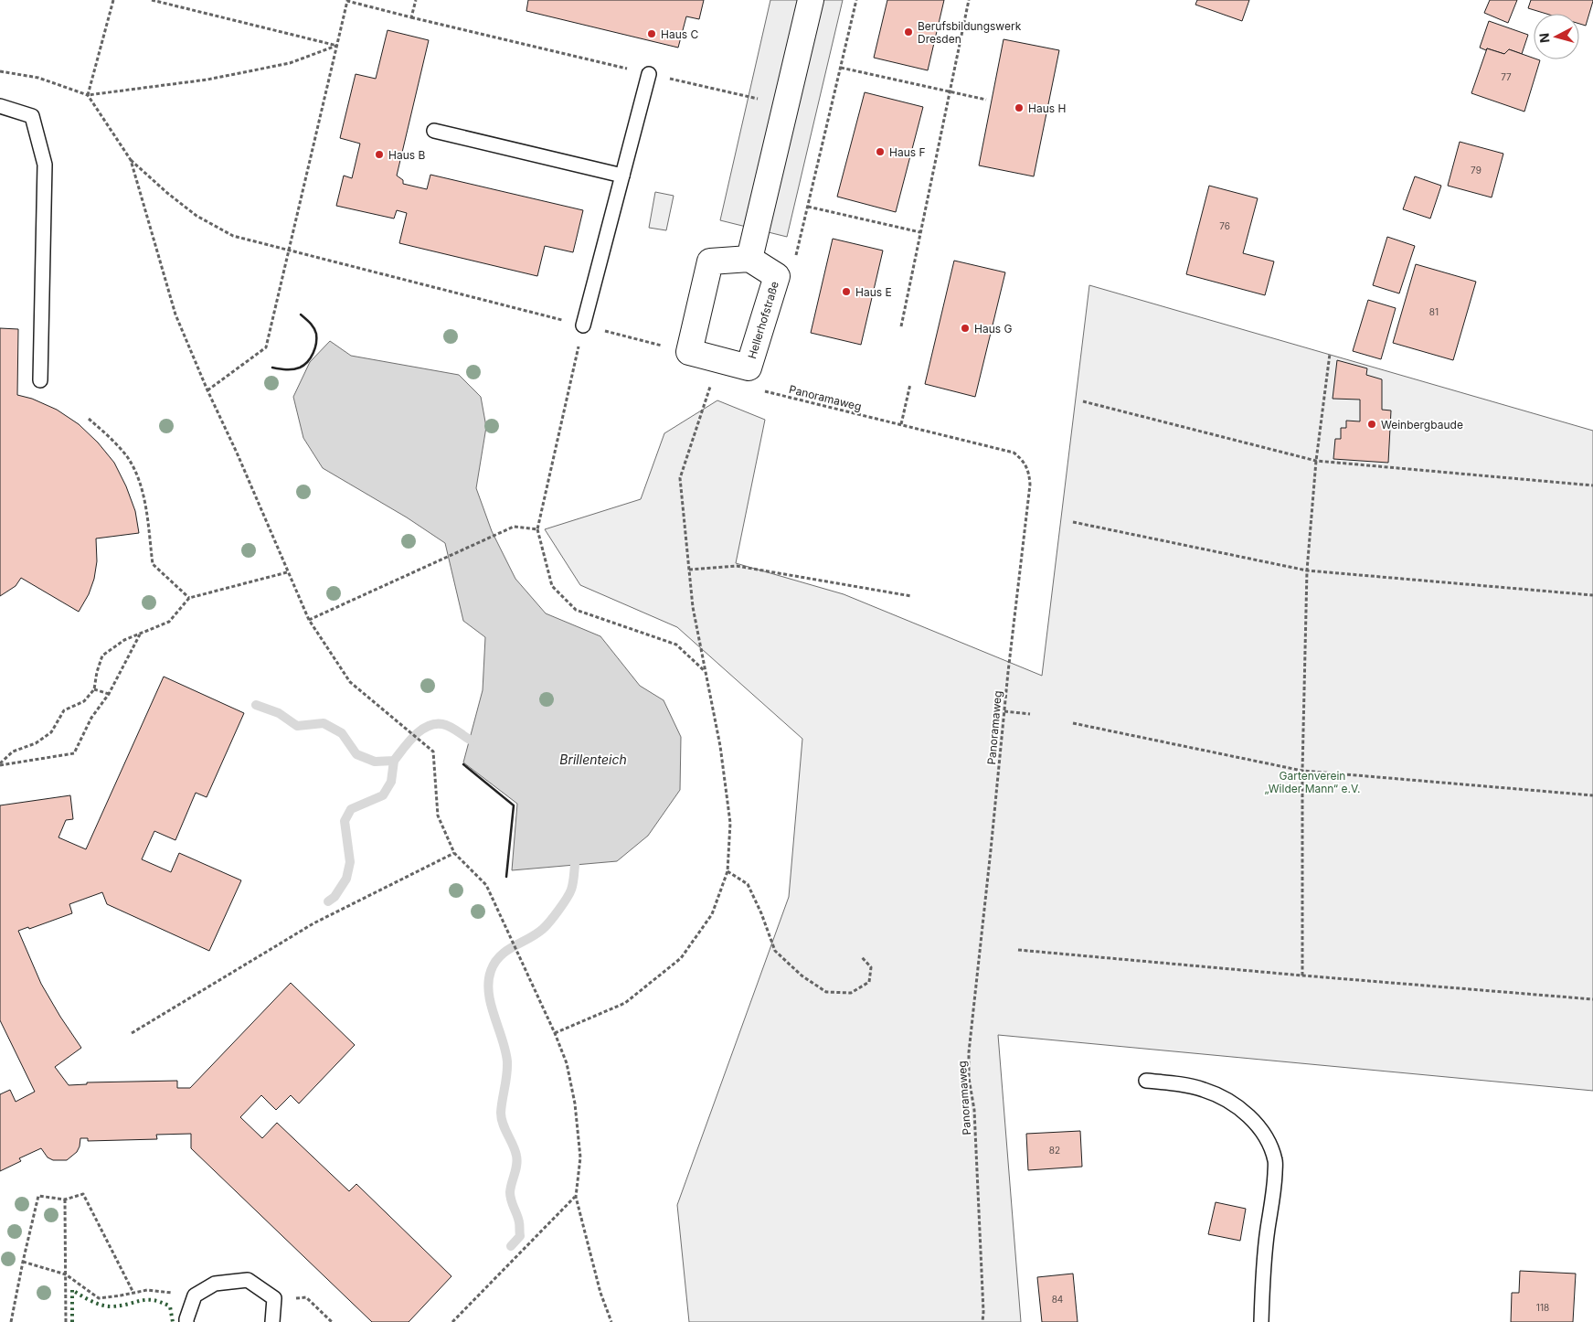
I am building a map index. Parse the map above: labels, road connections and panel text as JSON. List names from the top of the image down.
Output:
{
  "streets": {
    "street": ["Hellerhofstraße"],
    "path": ["Panoramaweg"]
  },
  "water": ["Brillenteich"],
  "parks": ["Gartenverein „Wilder Mann“ e.V."],
  "places": [
    "Berufsbildungswerk Dresden",
    "Haus C",
    "Haus H",
    "Haus F",
    "Haus B",
    "Haus E",
    "Haus G",
    "Weinbergbaude"
  ],
  "house_numbers": [
    "77",
    "79",
    "76",
    "81",
    "82",
    "84",
    "118"
  ],
  "north": "left"
}
